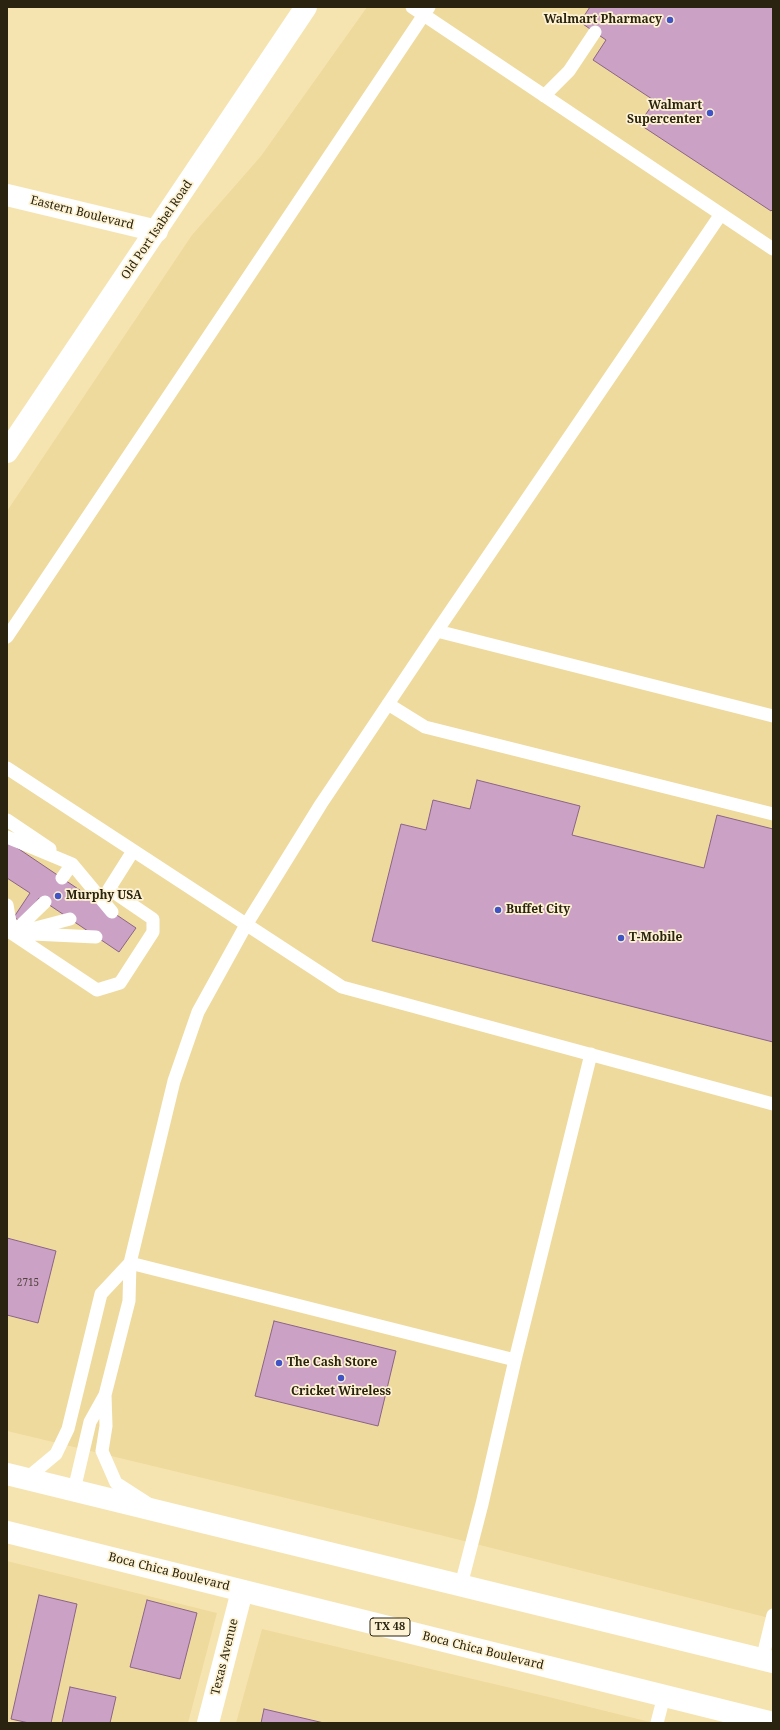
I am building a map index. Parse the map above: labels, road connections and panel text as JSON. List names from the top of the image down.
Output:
{
  "streets": {
    "main road": [
      "Eastern Boulevard",
      "Old Port Isabel Road",
      "Boca Chica Boulevard",
      "TX 48",
      "Texas Avenue"
    ]
  },
  "crossings": [
    ["Eastern Boulevard", "Old Port Isabel Road"],
    ["Boca Chica Boulevard", "Texas Avenue"]
  ],
  "places": [
    "Walmart Pharmacy",
    "Walmart Supercenter",
    "Murphy USA",
    "Buffet City",
    "T-Mobile",
    "The Cash Store",
    "Cricket Wireless"
  ],
  "house_numbers": ["2715"]
}
